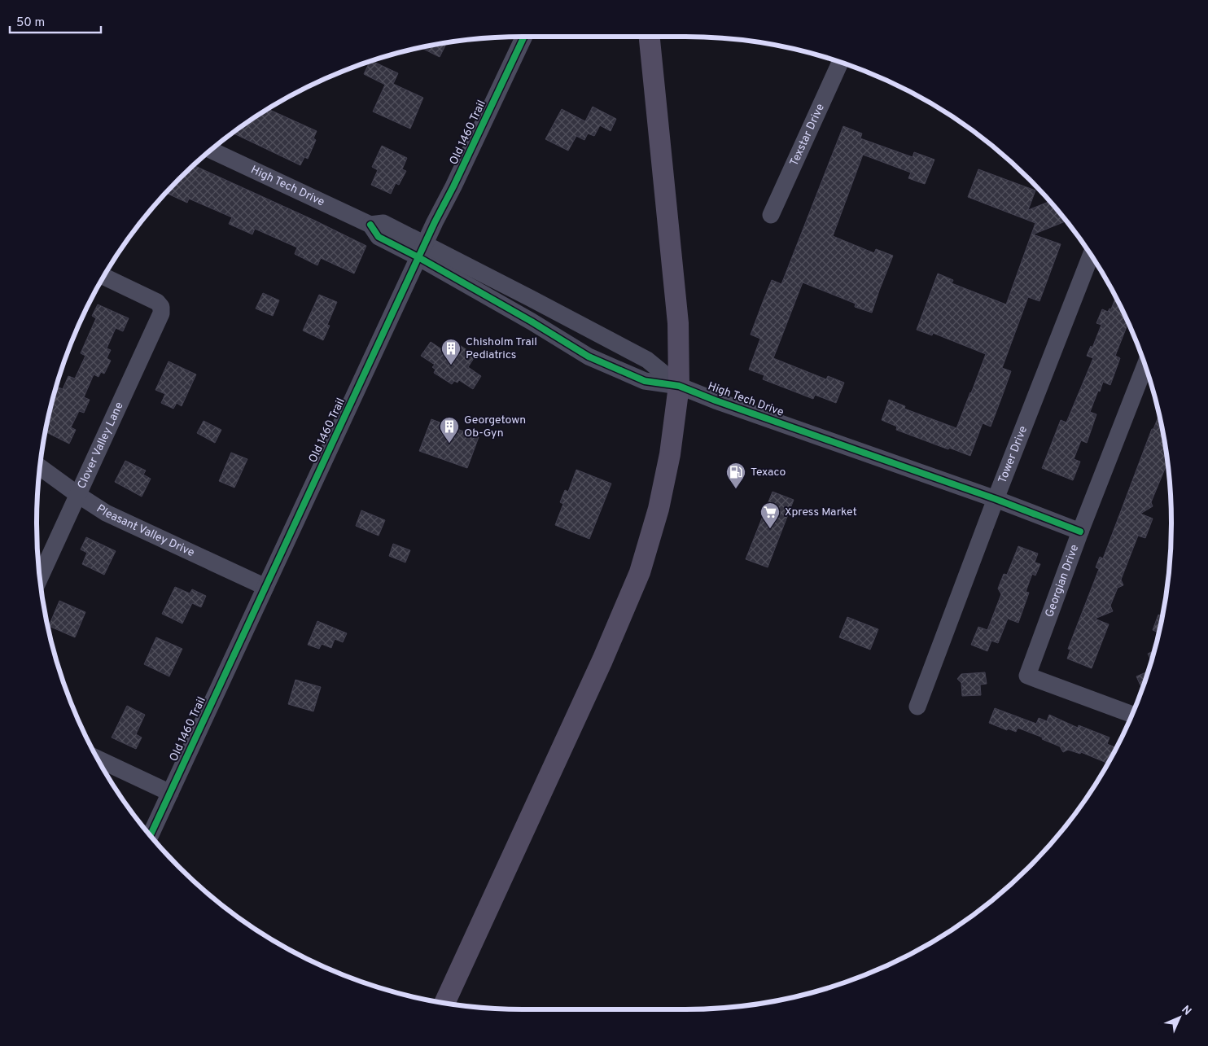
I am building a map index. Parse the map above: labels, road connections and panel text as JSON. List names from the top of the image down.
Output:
{
  "streets": {
    "street": [
      "Old 1460 Trail",
      "Texstar Drive",
      "High Tech Drive",
      "Clover Valley Lane",
      "Tower Drive",
      "Pleasant Valley Drive",
      "Georgian Drive"
    ]
  },
  "crossings": [
    ["Old 1460 Trail", "High Tech Drive"],
    ["Old 1460 Trail", "Pleasant Valley Drive"],
    ["High Tech Drive", "Tower Drive"],
    ["High Tech Drive", "Georgian Drive"],
    ["Clover Valley Lane", "Pleasant Valley Drive"]
  ],
  "places": {
    "building": ["Chisholm Trail Pediatrics", "Georgetown Ob-Gyn"],
    "fuel station": ["Texaco"],
    "supermarket": ["Xpress Market"]
  },
  "scale_bar": "50 m",
  "north": "top right"
}
